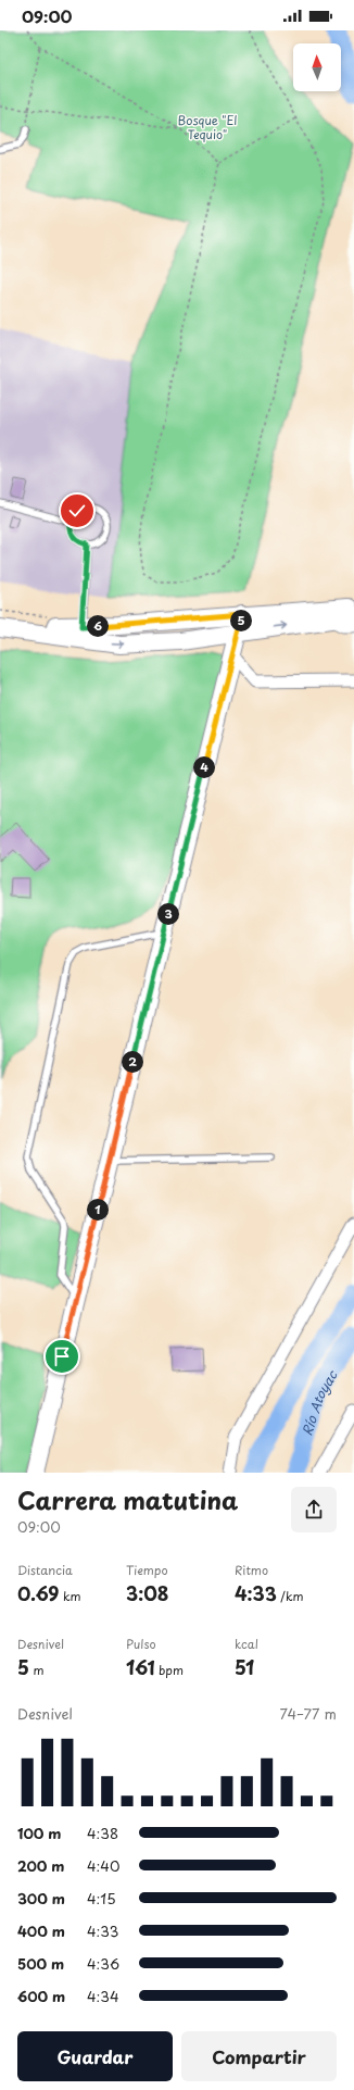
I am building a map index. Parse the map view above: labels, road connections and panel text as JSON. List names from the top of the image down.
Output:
{
  "water": ["Río Atoyac"],
  "parks": ["Bosque \"El Tequio\""],
  "north": "top",
  "page": {
    "status": "09:00",
    "pins": [
      "5",
      "6",
      "4",
      "3",
      "2",
      "1"
    ],
    "heading": ["Carrera matutina", "09:00"],
    "stats": [
      ["Distancia", "0.69 km"],
      ["Tiempo", "3:08"],
      ["Ritmo", "4:33 /km"],
      ["Desnivel", "5 m"],
      ["Pulso", "161 bpm"],
      ["kcal", "51"]
    ],
    "chart": ["Desnivel", "74–77 m"],
    "list": [
      {
        "name": "100 m",
        "note": "4:38"
      },
      {
        "name": "200 m",
        "note": "4:40"
      },
      {
        "name": "300 m",
        "note": "4:15"
      },
      {
        "name": "400 m",
        "note": "4:33"
      },
      {
        "name": "500 m",
        "note": "4:36"
      },
      {
        "name": "600 m",
        "note": "4:34"
      }
    ],
    "buttons": ["Guardar", "Compartir"]
  }
}
